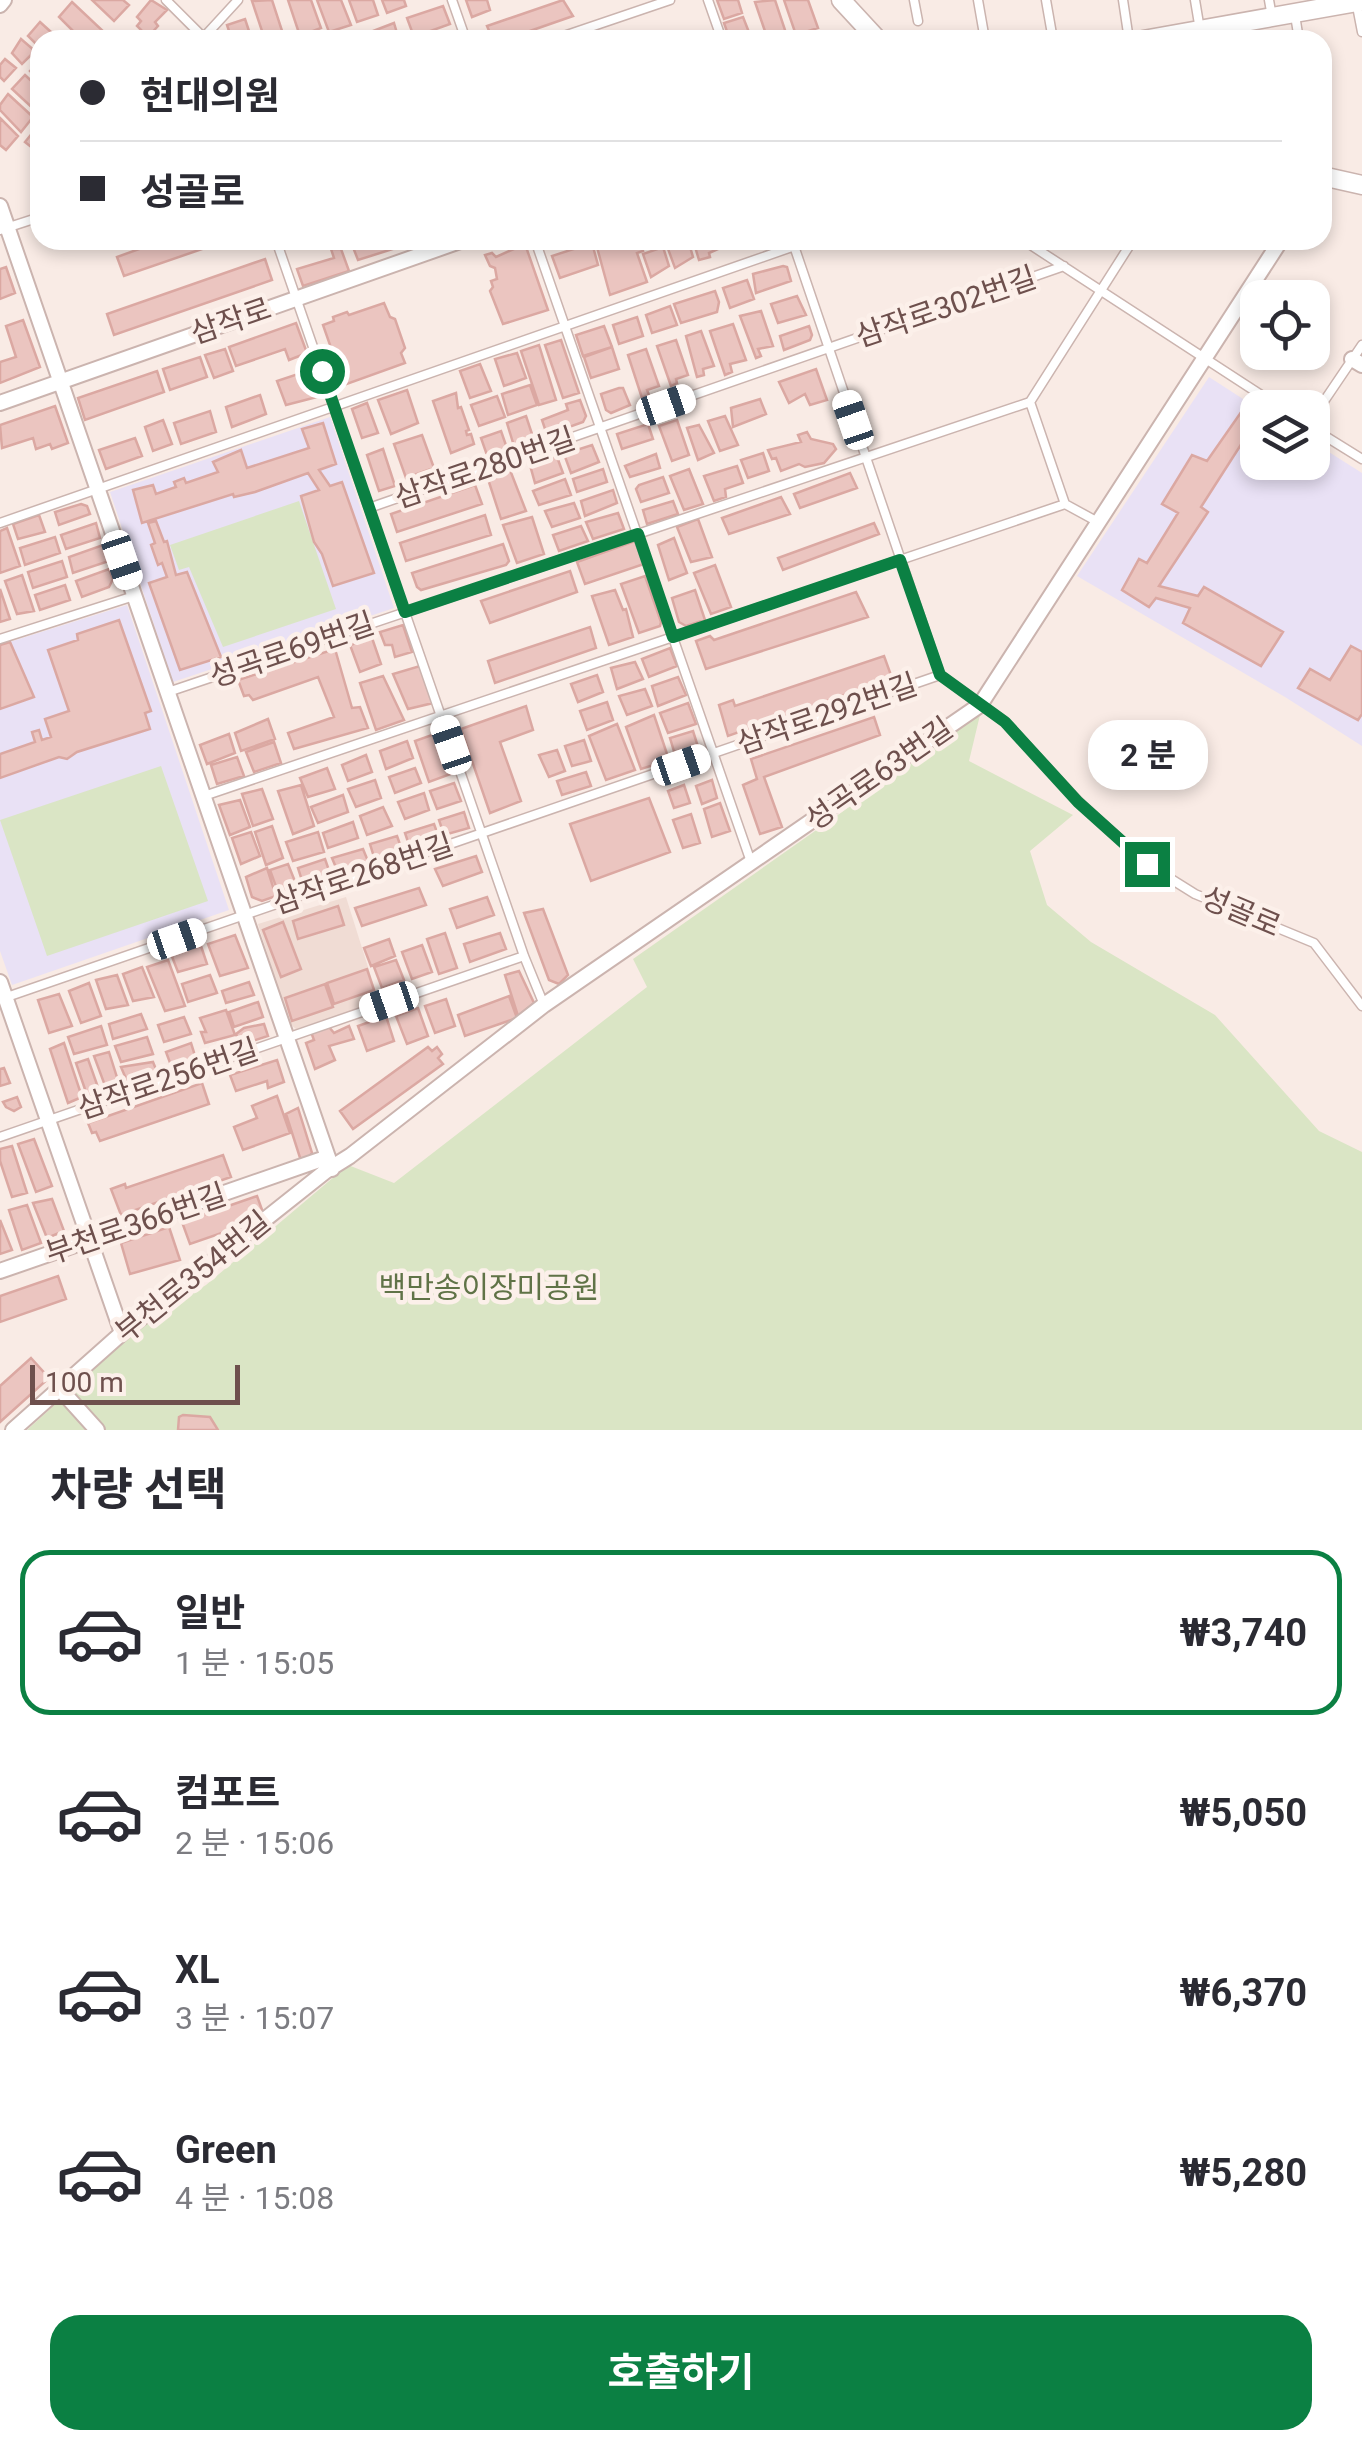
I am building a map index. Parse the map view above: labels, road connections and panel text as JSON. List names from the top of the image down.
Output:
{
  "streets": {
    "street": [
      "삼작로",
      "성곡로63번길",
      "삼작로268번길",
      "삼작로256번길",
      "부천로366번길",
      "부천로354번길"
    ],
    "lane": [
      "삼작로302번길",
      "삼작로280번길",
      "성곡로69번길",
      "삼작로292번길",
      "성골로"
    ]
  },
  "crossings": [
    ["삼작로302번길", "성곡로69번길"],
    ["삼작로302번길", "삼작로292번길"],
    ["삼작로", "삼작로280번길"],
    ["삼작로", "삼작로268번길"],
    ["삼작로280번길", "성곡로69번길"],
    ["삼작로280번길", "삼작로292번길"],
    ["삼작로280번길", "성곡로63번길"],
    ["삼작로280번길", "삼작로268번길"],
    ["성곡로69번길", "삼작로292번길"],
    ["성곡로69번길", "삼작로268번길"],
    ["삼작로292번길", "성곡로63번길"],
    ["성곡로63번길", "삼작로268번길"],
    ["성곡로63번길", "성골로"],
    ["성곡로63번길", "부천로366번길"],
    ["성곡로63번길", "부천로354번길"],
    ["삼작로268번길", "삼작로256번길"],
    ["삼작로268번길", "부천로366번길"],
    ["삼작로268번길", "부천로354번길"],
    ["삼작로256번길", "부천로366번길"],
    ["삼작로256번길", "부천로354번길"],
    ["부천로366번길", "부천로354번길"]
  ],
  "parks": ["백만송이장미공원"],
  "scale_bar": "100 m",
  "page": {
    "banner": ["현대의원", "성골로"],
    "bubble": "2 분",
    "scale": "100 m",
    "heading": "차량 선택",
    "list": [
      {
        "name": "일반",
        "note": "1 분 · 15:05",
        "value": "₩3,740"
      },
      {
        "name": "컴포트",
        "note": "2 분 · 15:06",
        "value": "₩5,050"
      },
      {
        "name": "XL",
        "note": "3 분 · 15:07",
        "value": "₩6,370"
      },
      {
        "name": "Green",
        "note": "4 분 · 15:08",
        "value": "₩5,280"
      }
    ],
    "buttons": "호출하기"
  }
}
